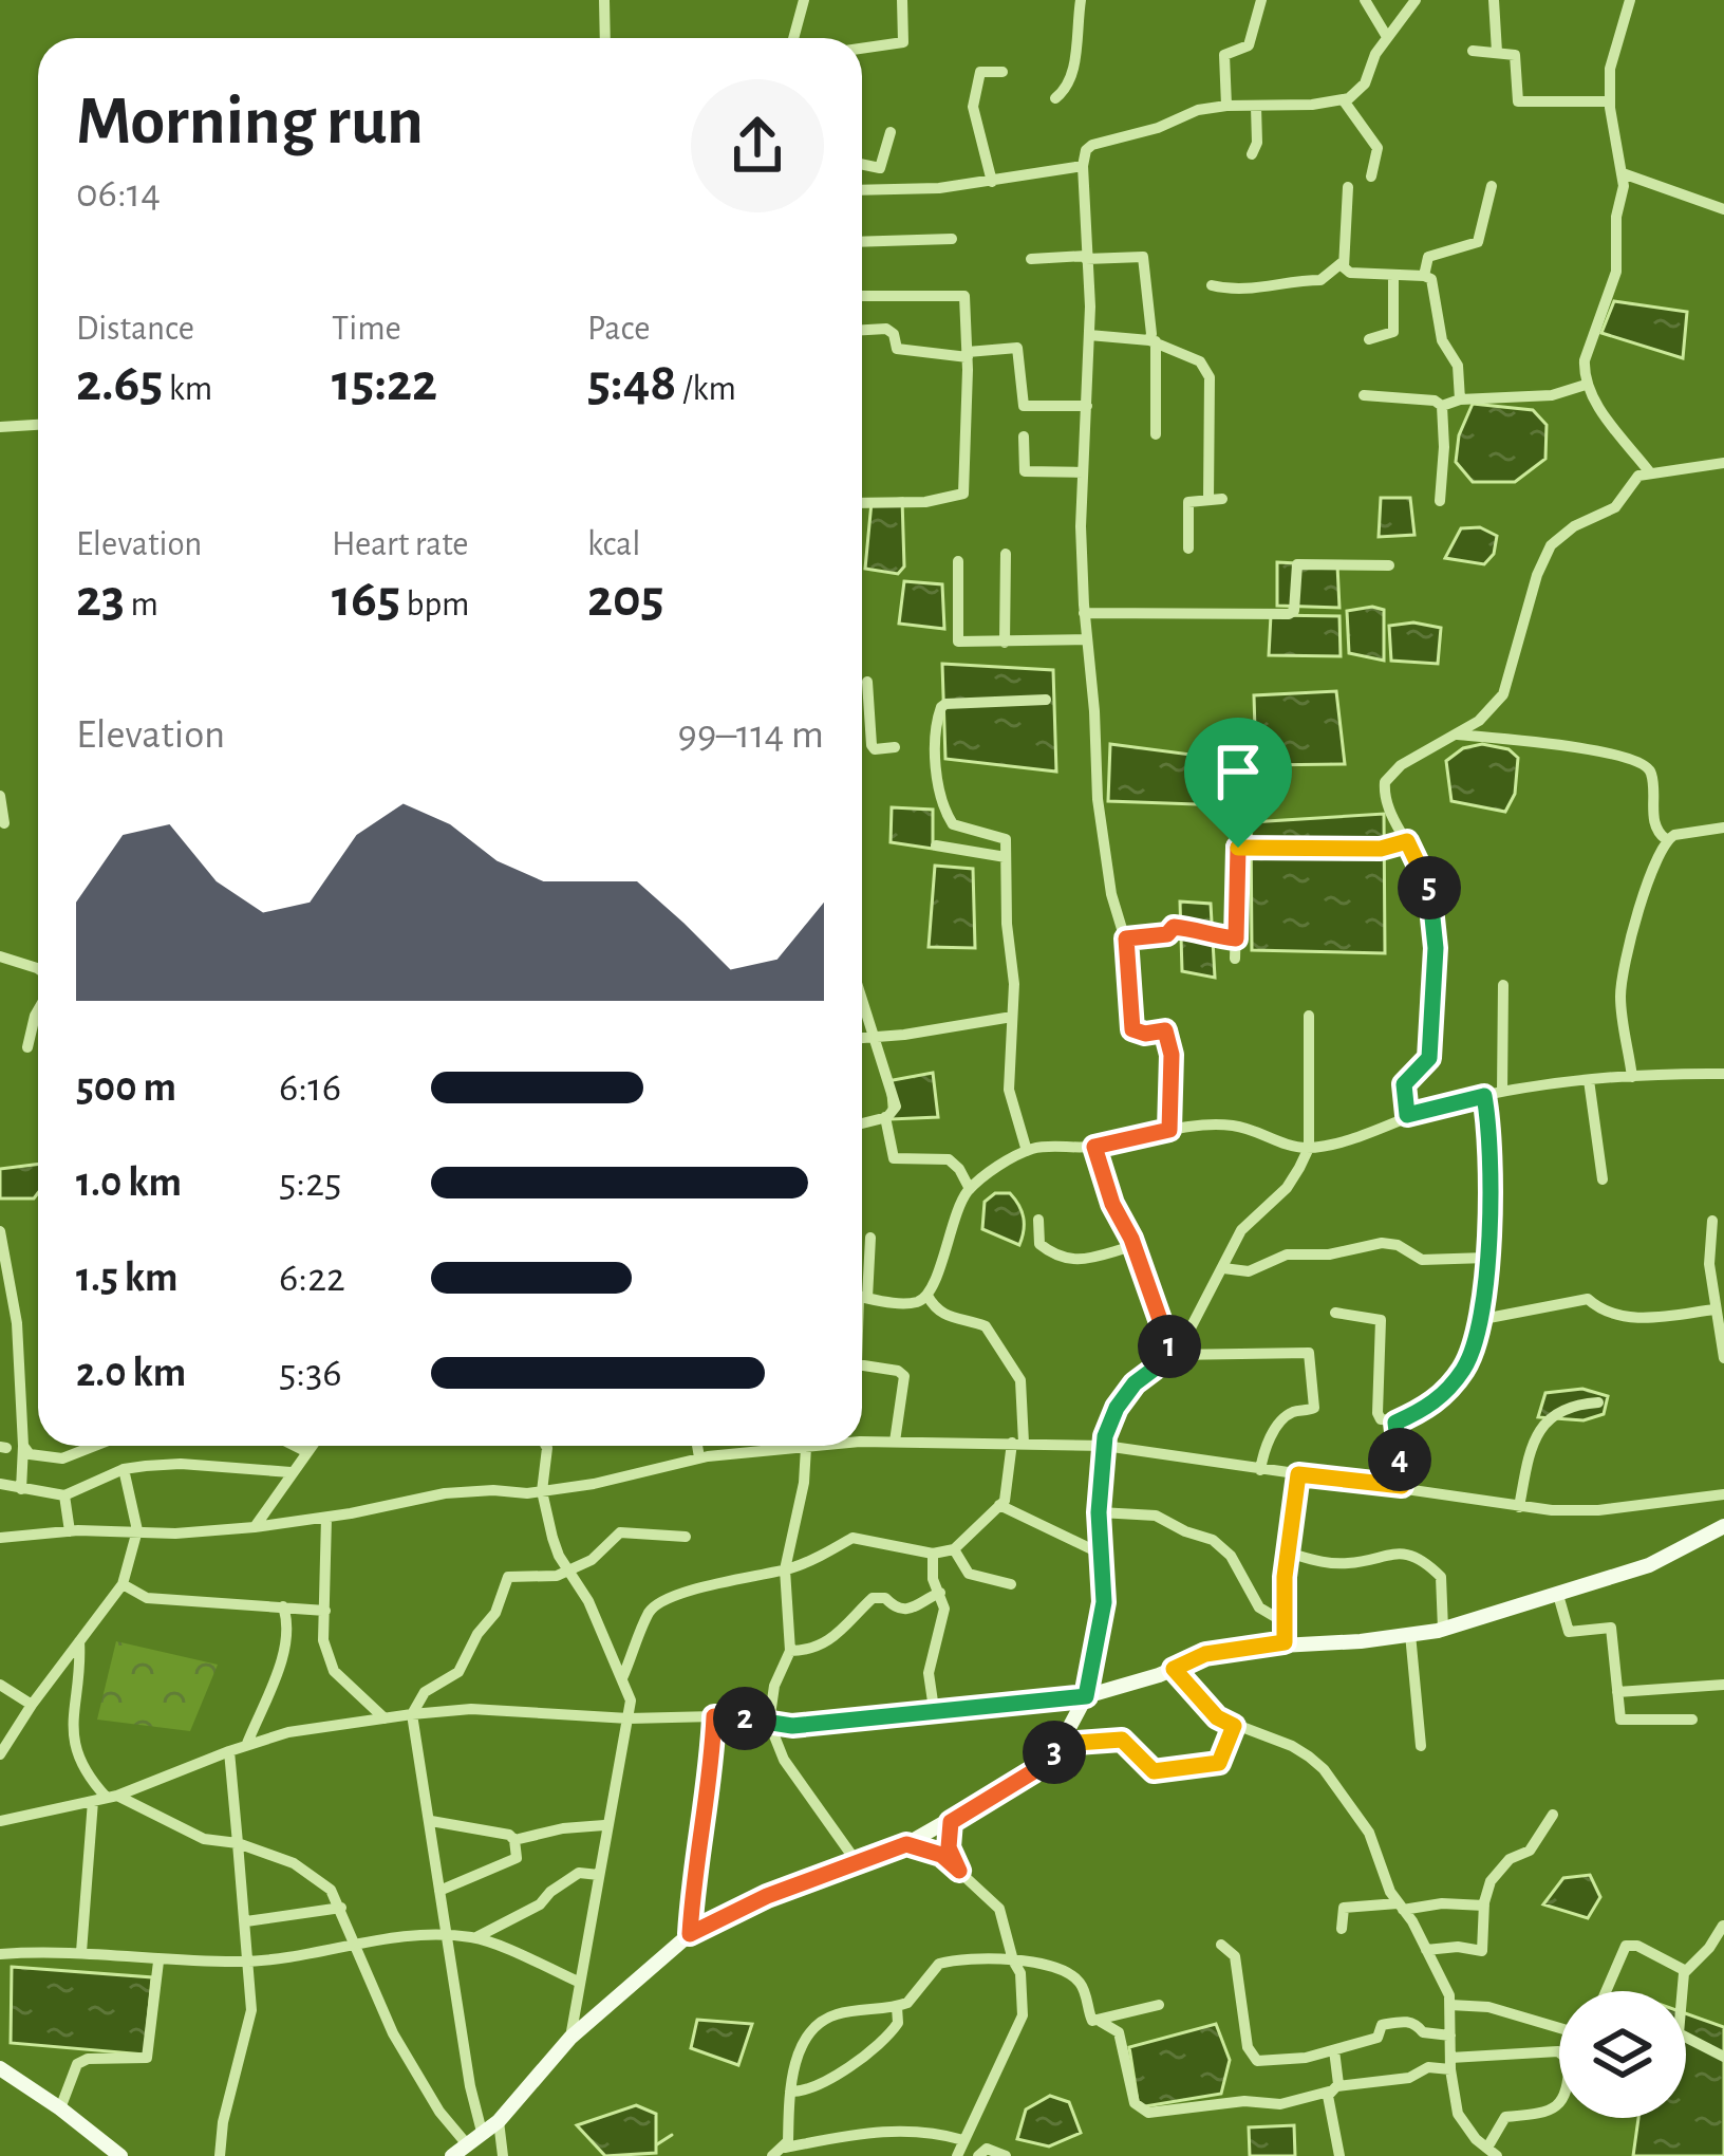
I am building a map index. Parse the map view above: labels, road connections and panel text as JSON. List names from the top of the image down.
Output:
{
  "page": {
    "heading": ["Morning run", "06:14"],
    "stats": [
      ["Distance", "2.65 km"],
      ["Time", "15:22"],
      ["Pace", "5:48 /km"],
      ["Elevation", "23 m"],
      ["Heart rate", "165 bpm"],
      ["kcal", "205"]
    ],
    "chart": ["Elevation", "99–114 m"],
    "pins": [
      "5",
      "1",
      "4",
      "2",
      "3"
    ],
    "list": [
      {
        "name": "500 m",
        "note": "6:16"
      },
      {
        "name": "1.0 km",
        "note": "5:25"
      },
      {
        "name": "1.5 km",
        "note": "6:22"
      },
      {
        "name": "2.0 km",
        "note": "5:36"
      }
    ]
  }
}
